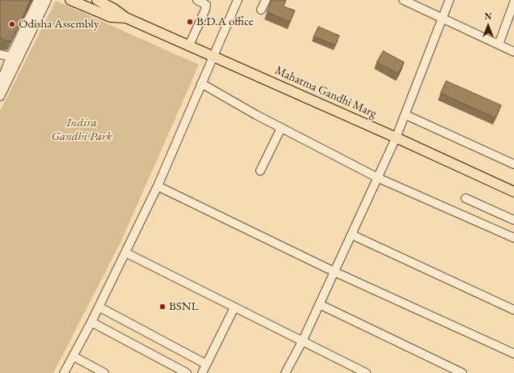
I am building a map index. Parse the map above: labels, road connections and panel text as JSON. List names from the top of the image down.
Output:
{
  "streets": {
    "main road": ["Mahatma Gandhi Marg"]
  },
  "parks": ["Indira Gandhi Park"],
  "places": ["B.D.A office", "Odisha Assembly", "BSNL"],
  "north": "top"
}
